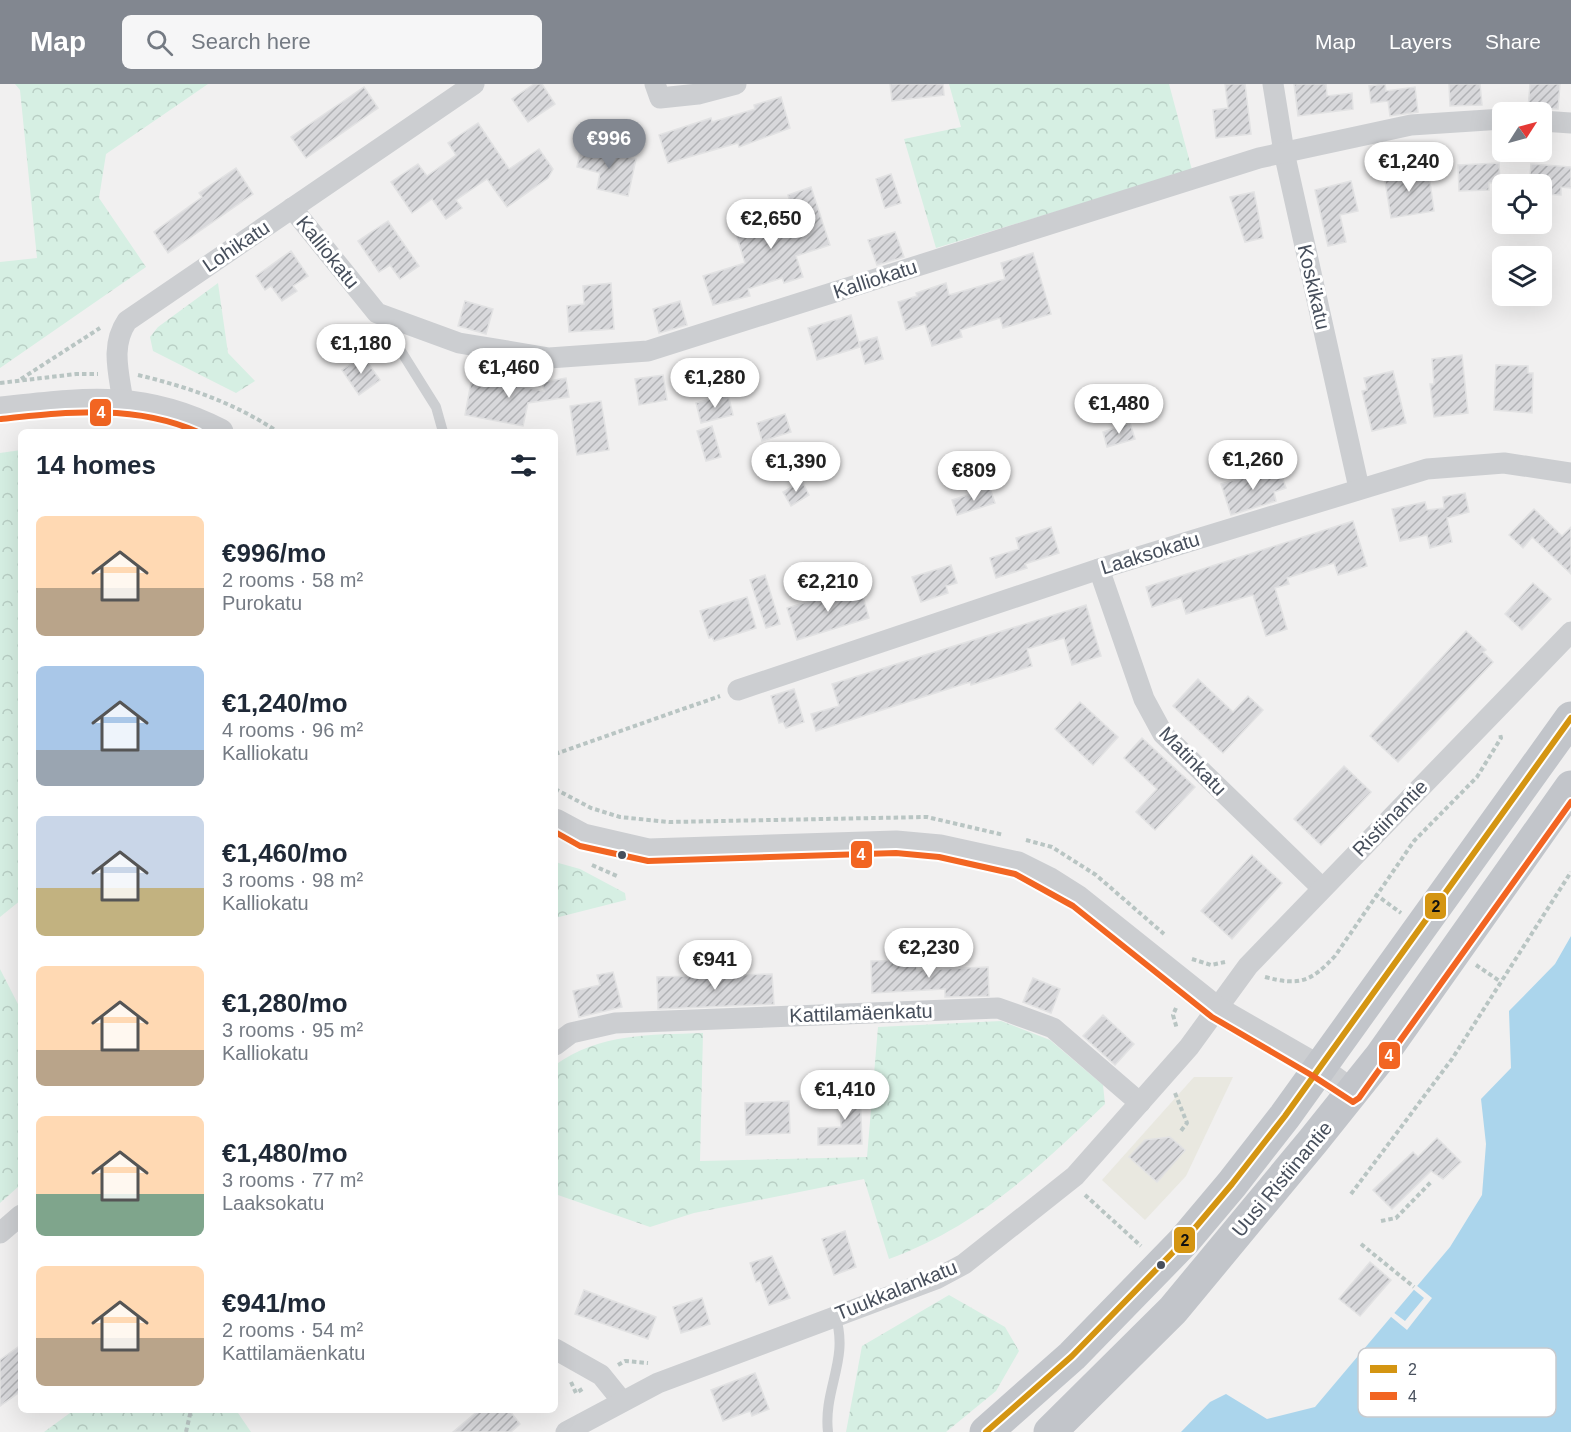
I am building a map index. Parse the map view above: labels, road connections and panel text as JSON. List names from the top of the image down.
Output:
{
  "streets": {
    "highway": ["Uusi Ristiinantie"],
    "street": [
      "Lohikatu",
      "Kalliokatu",
      "Koskikatu",
      "Laaksokatu",
      "Matinkatu",
      "Ristiinantie",
      "Kattilamäenkatu",
      "Tuukkalankatu"
    ]
  },
  "crossings": [
    ["Lohikatu", "Kalliokatu"],
    ["Kalliokatu", "Koskikatu"],
    ["Koskikatu", "Laaksokatu"],
    ["Laaksokatu", "Matinkatu"],
    ["Matinkatu", "Ristiinantie"],
    ["Ristiinantie", "Tuukkalankatu"],
    ["Kattilamäenkatu", "Tuukkalankatu"]
  ],
  "lines": ["transit line 4", "transit line 2"],
  "legend": ["2", "4"],
  "north": "top right",
  "page": {
    "header": "Map",
    "search": "Search here",
    "nav": ["Map", "Layers", "Share"],
    "price": [
      "€996",
      "€1,240",
      "€2,650",
      "€1,180",
      "€1,460",
      "€1,280",
      "€1,480",
      "€1,260",
      "€1,390",
      "€809",
      "€2,210",
      "€2,230",
      "€941",
      "€1,410"
    ],
    "heading": "14 homes",
    "list": [
      {
        "name": "€996/mo",
        "note": "2 rooms · 58 m² · Purokatu"
      },
      {
        "name": "€1,240/mo",
        "note": "4 rooms · 96 m² · Kalliokatu"
      },
      {
        "name": "€1,460/mo",
        "note": "3 rooms · 98 m² · Kalliokatu"
      },
      {
        "name": "€1,280/mo",
        "note": "3 rooms · 95 m² · Kalliokatu"
      },
      {
        "name": "€1,480/mo",
        "note": "3 rooms · 77 m² · Laaksokatu"
      },
      {
        "name": "€941/mo",
        "note": "2 rooms · 54 m² · Kattilamäenkatu"
      }
    ]
  }
}
